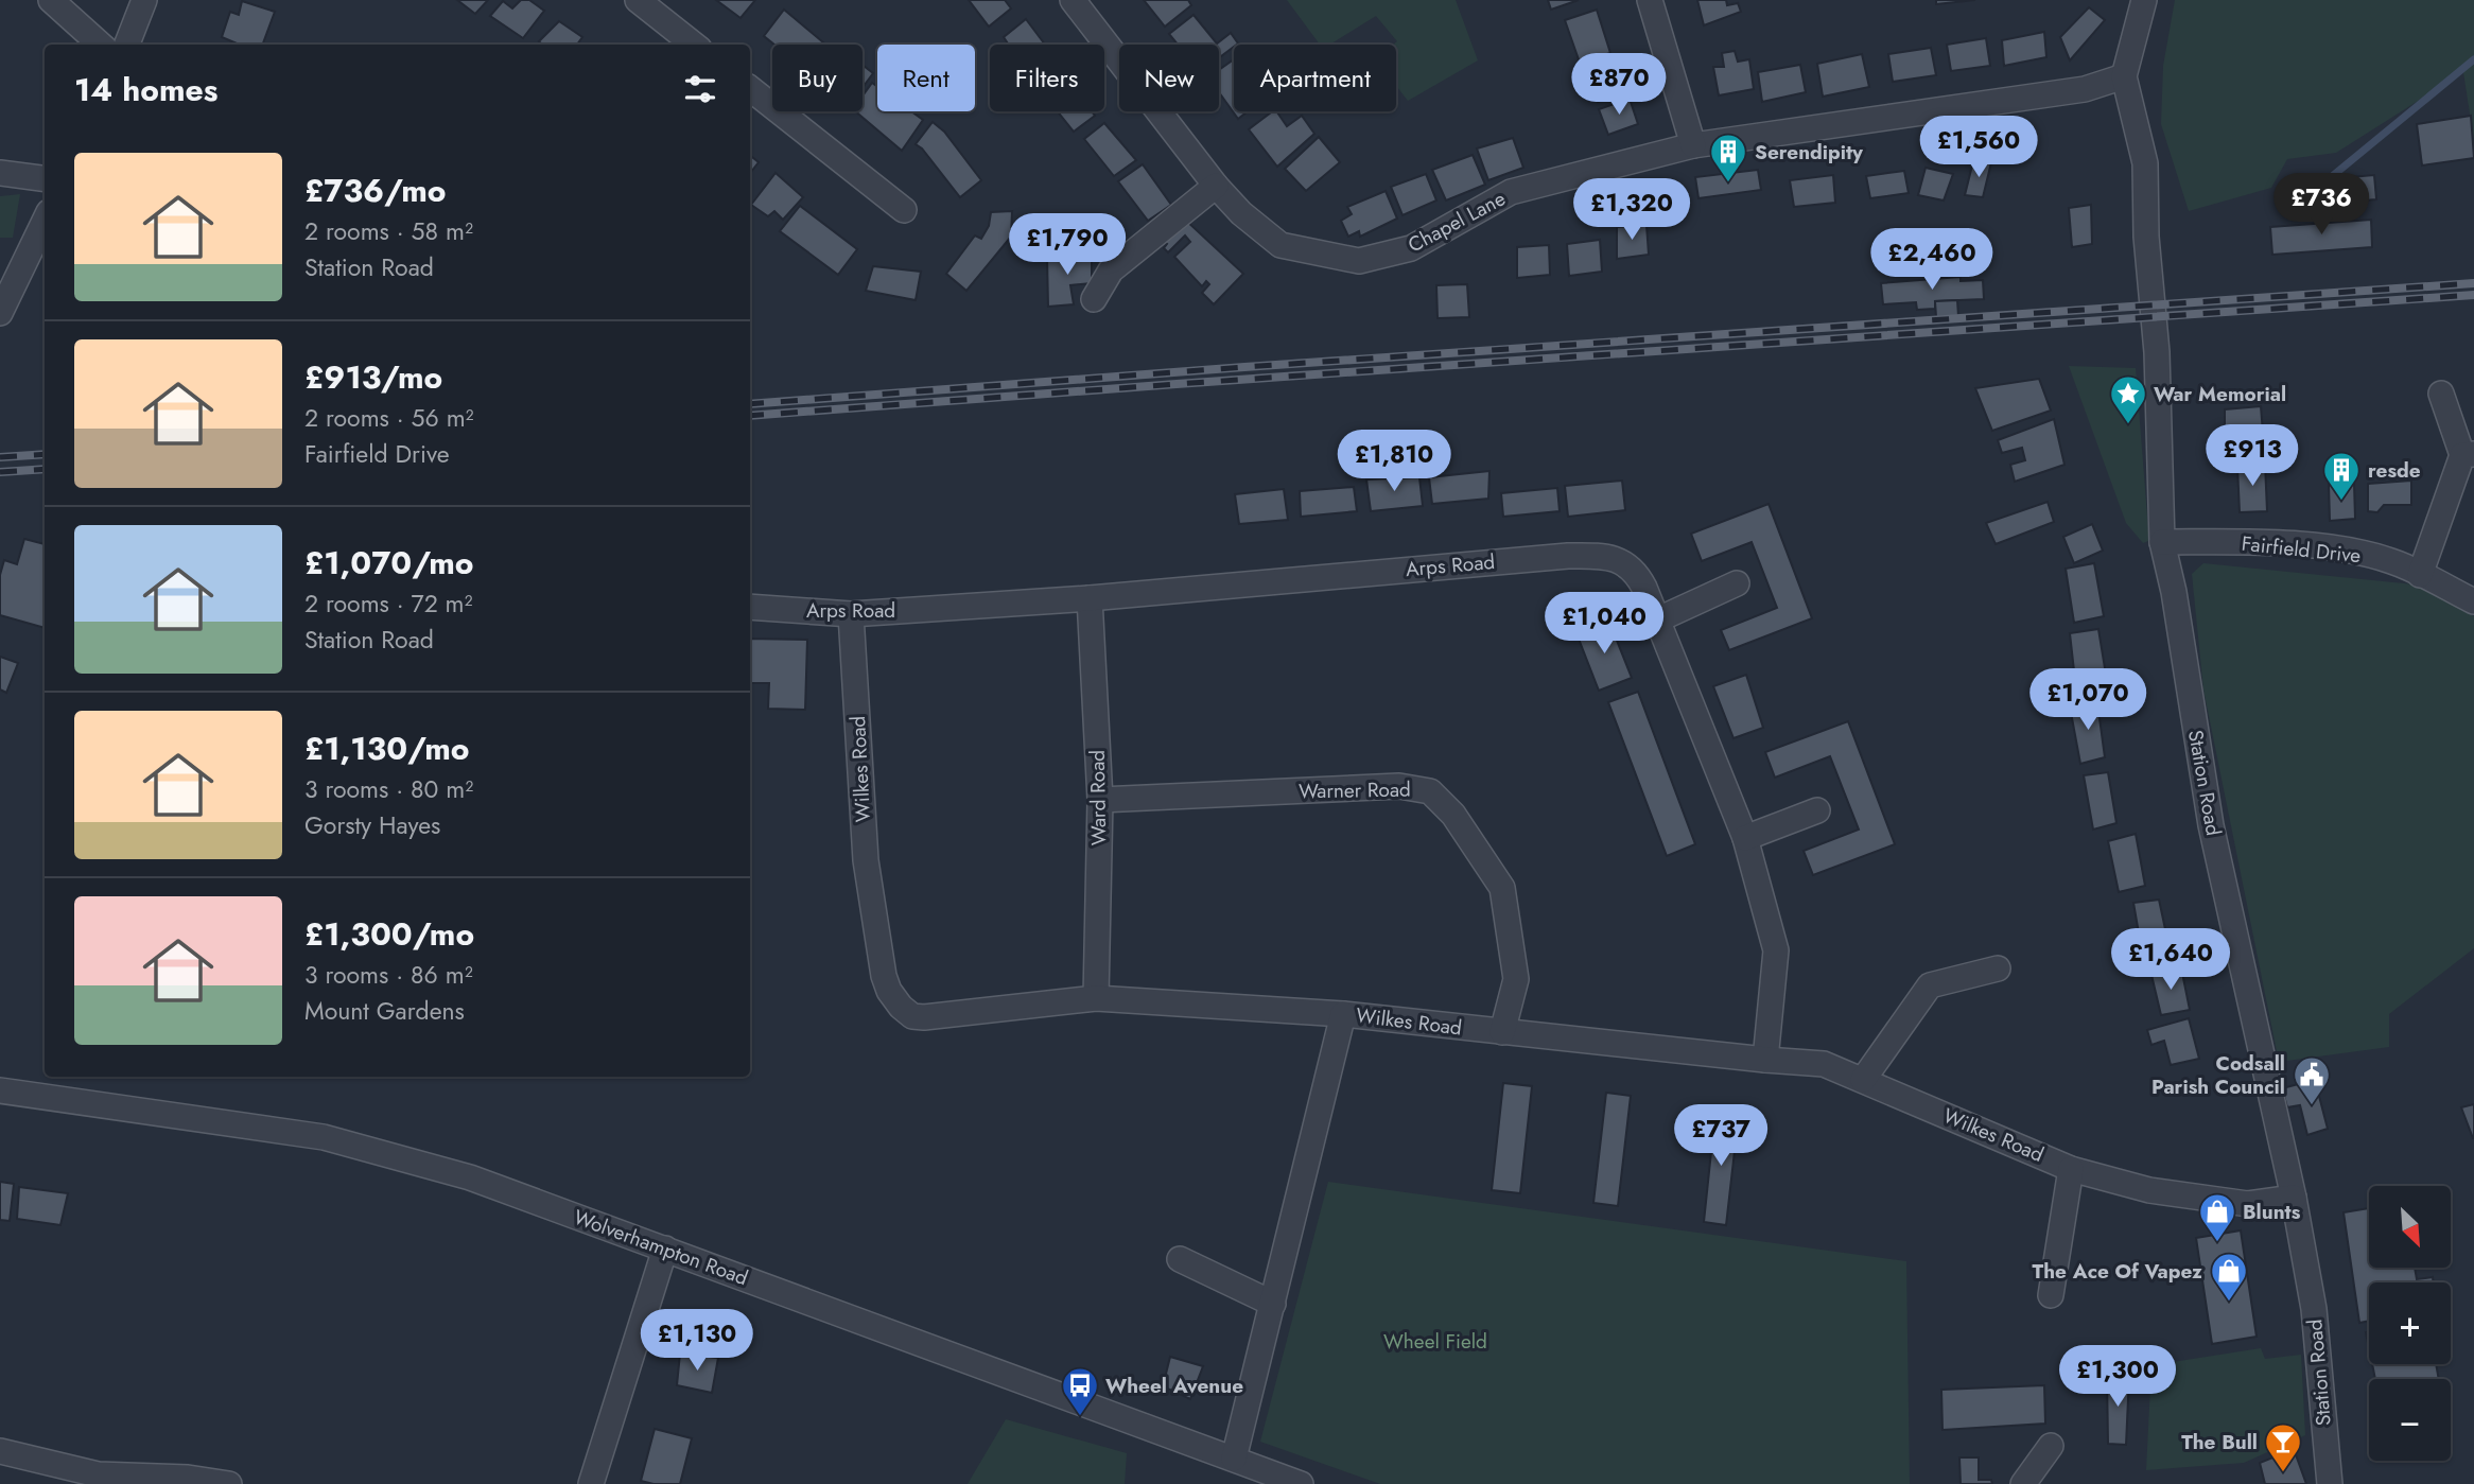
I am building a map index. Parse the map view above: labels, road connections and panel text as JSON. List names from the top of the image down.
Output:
{
  "streets": {
    "street": [
      "Chapel Lane",
      "Fairfield Drive",
      "Arps Road",
      "Wilkes Road",
      "Station Road",
      "Warner Road",
      "Ward Road",
      "Wolverhampton Road"
    ]
  },
  "crossings": [
    ["Chapel Lane", "Station Road"],
    ["Fairfield Drive", "Station Road"],
    ["Arps Road", "Wilkes Road"],
    ["Arps Road", "Ward Road"],
    ["Wilkes Road", "Station Road"],
    ["Wilkes Road", "Warner Road"],
    ["Wilkes Road", "Ward Road"],
    ["Warner Road", "Ward Road"]
  ],
  "parks": ["Wheel Field"],
  "places": {
    "building": ["Serendipity", "resde"],
    "place": ["War Memorial"],
    "public building": ["Codsall Parish Council"],
    "shop": ["Blunts", "The Ace Of Vapez"],
    "bus stop": ["Wheel Avenue"],
    "bar": ["The Bull"]
  },
  "north": "bottom right",
  "page": {
    "chip": [
      "Buy",
      "Rent",
      "Filters",
      "New",
      "Apartment"
    ],
    "heading": "14 homes",
    "price": [
      "£870",
      "£1,560",
      "£736",
      "£1,320",
      "£1,790",
      "£2,460",
      "£913",
      "£1,810",
      "£1,040",
      "£1,070",
      "£1,640",
      "£737",
      "£1,130",
      "£1,300"
    ],
    "list": [
      {
        "name": "£736/mo",
        "note": "2 rooms · 58 m² · Station Road"
      },
      {
        "name": "£913/mo",
        "note": "2 rooms · 56 m² · Fairfield Drive"
      },
      {
        "name": "£1,070/mo",
        "note": "2 rooms · 72 m² · Station Road"
      },
      {
        "name": "£1,130/mo",
        "note": "3 rooms · 80 m² · Gorsty Hayes"
      },
      {
        "name": "£1,300/mo",
        "note": "3 rooms · 86 m² · Mount Gardens"
      }
    ],
    "map_buttons": ["+", "−"]
  }
}
